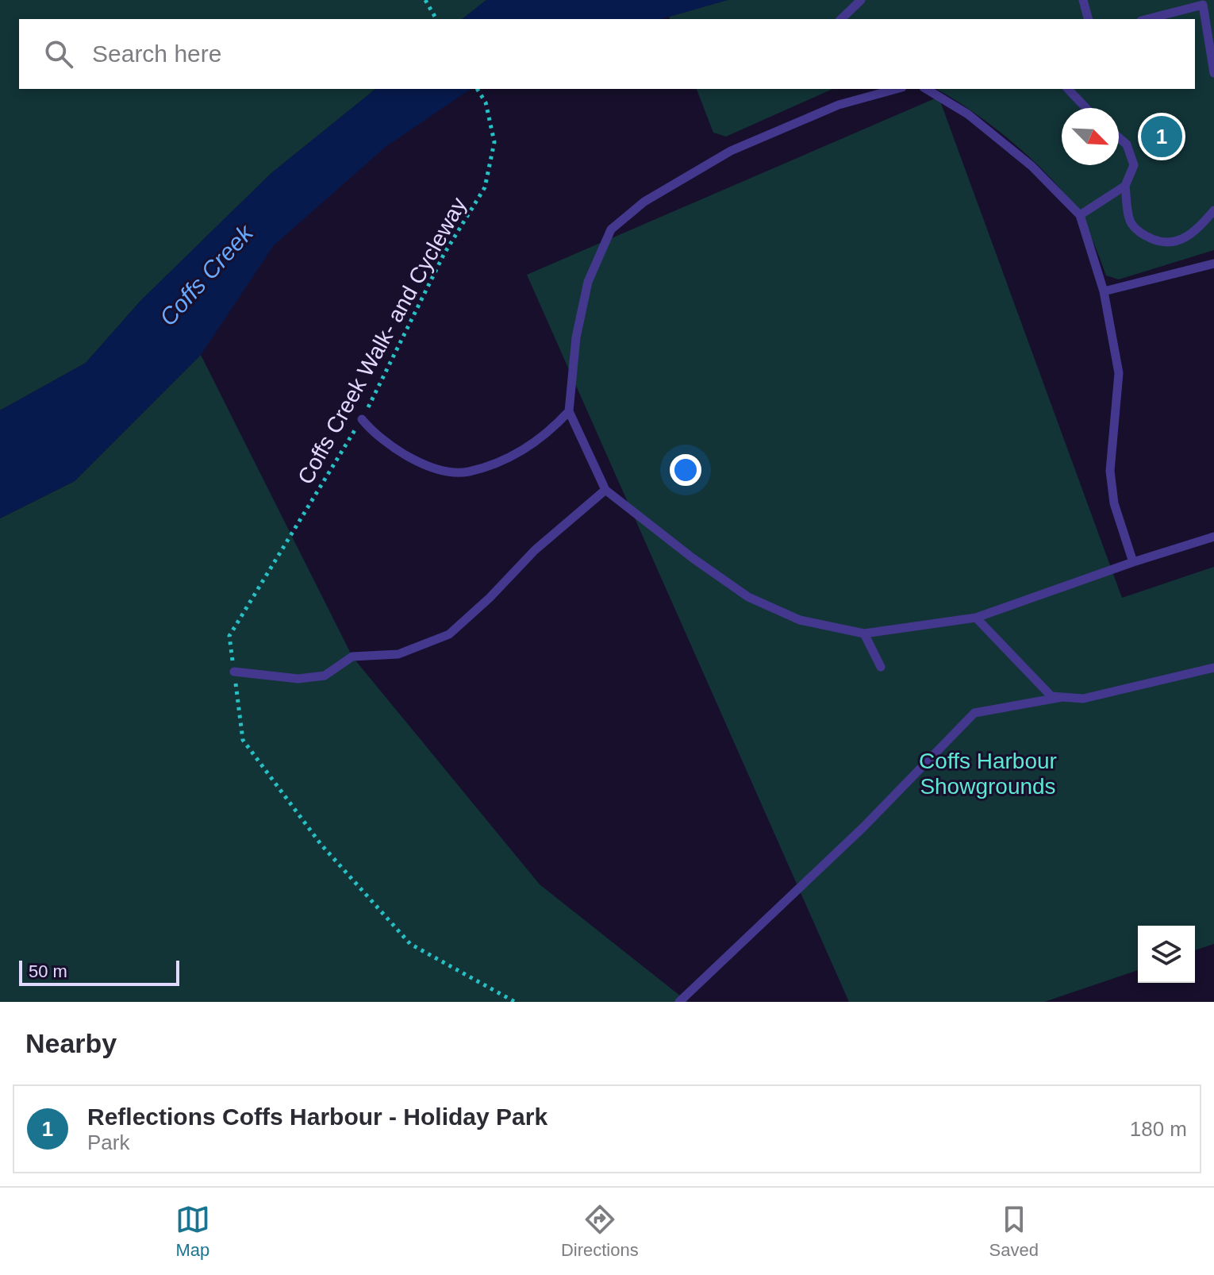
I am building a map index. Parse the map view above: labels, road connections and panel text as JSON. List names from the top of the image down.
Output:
{
  "streets": {
    "path": ["Coffs Creek Walk- and Cycleway"]
  },
  "water": ["Coffs Creek"],
  "parks": ["Coffs Harbour Showgrounds"],
  "scale_bar": "50 m",
  "north": "bottom right",
  "page": {
    "search": "Search here",
    "pins": "1",
    "scale": "50 m",
    "heading": "Nearby",
    "list": [
      {
        "mark": "1",
        "name": "Reflections Coffs Harbour - Holiday Park",
        "note": "Park",
        "value": "180 m"
      }
    ],
    "nav": ["Map", "Directions", "Saved"]
  }
}
